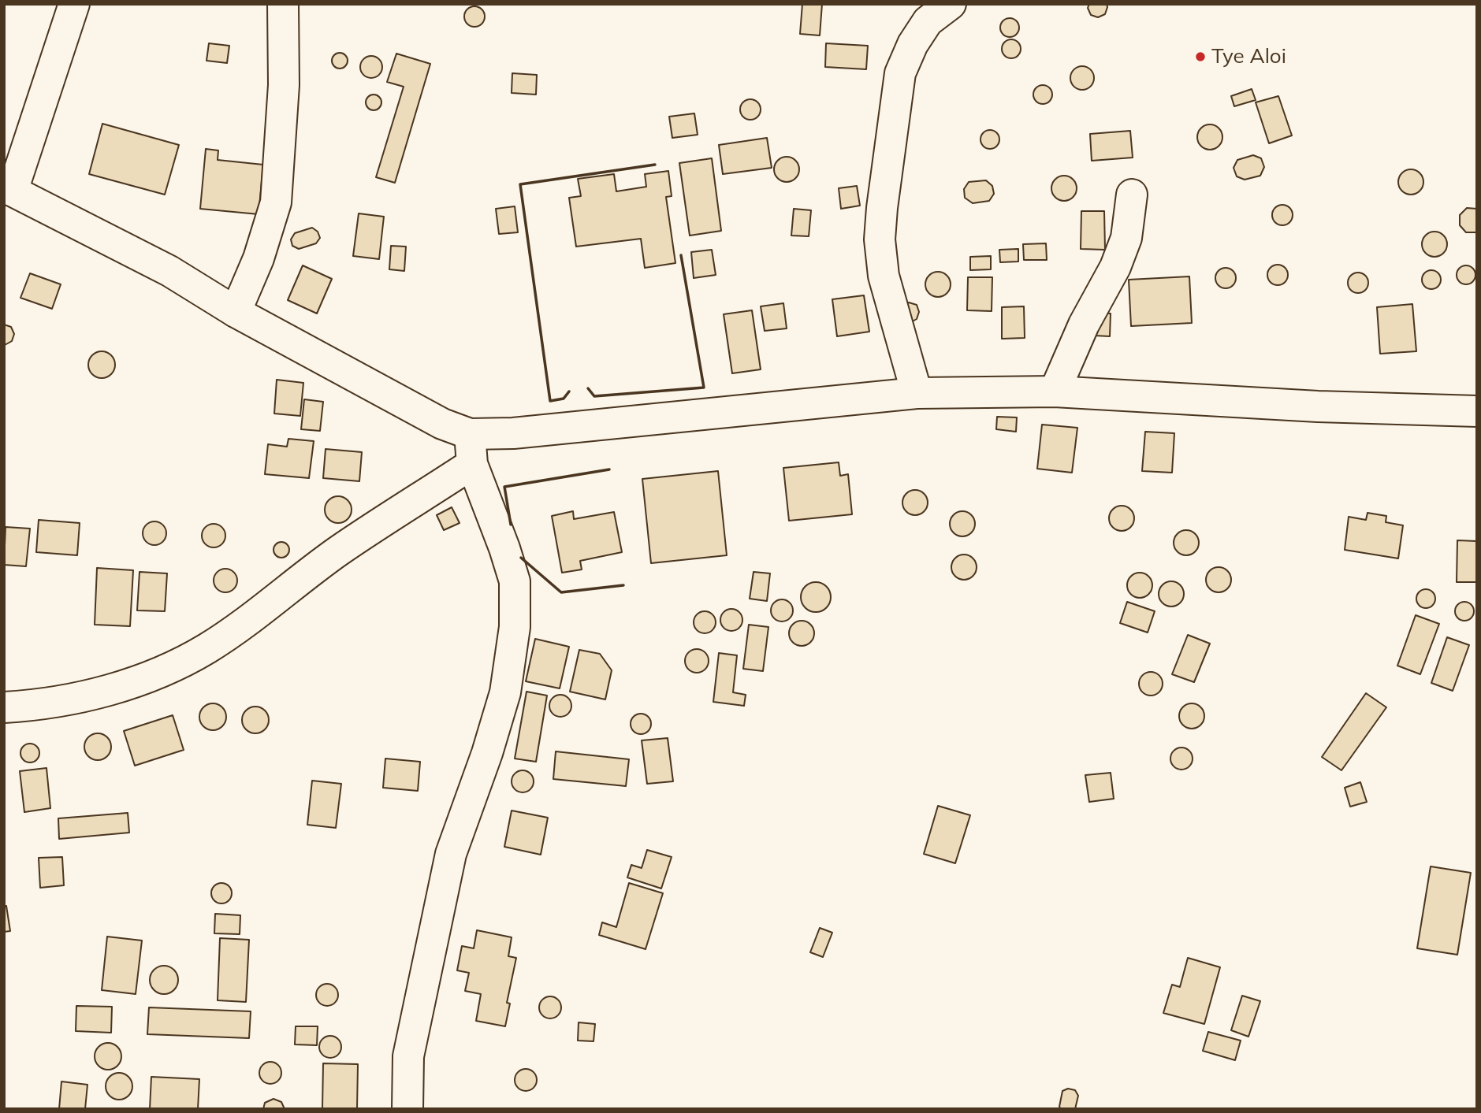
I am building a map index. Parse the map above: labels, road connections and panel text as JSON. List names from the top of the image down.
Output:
{
  "places": ["Tye Aloi"]
}
